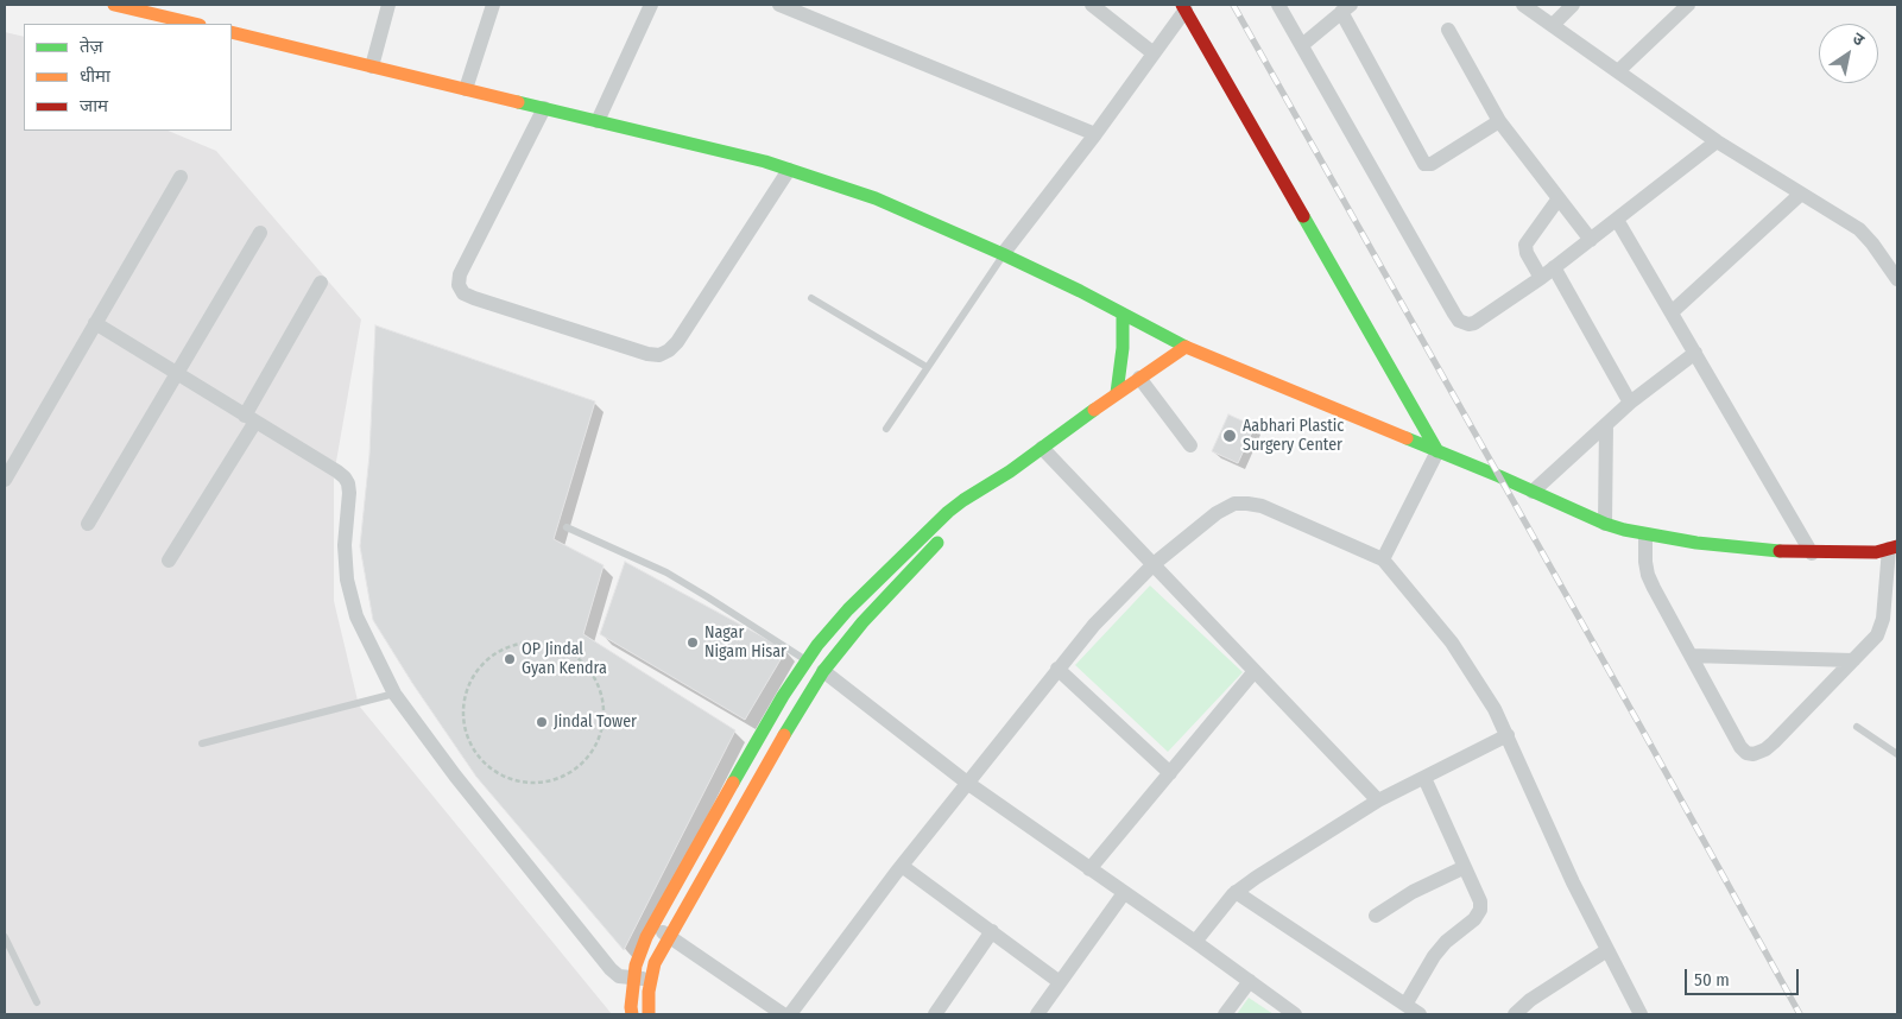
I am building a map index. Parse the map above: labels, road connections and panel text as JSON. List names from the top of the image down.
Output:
{
  "places": [
    "Aabhari Plastic Surgery Center",
    "Nagar Nigam Hisar",
    "OP Jindal Gyan Kendra",
    "Jindal Tower"
  ],
  "legend": ["तेज़", "धीमा", "जाम"],
  "scale_bar": "50 m",
  "north": "top right"
}
